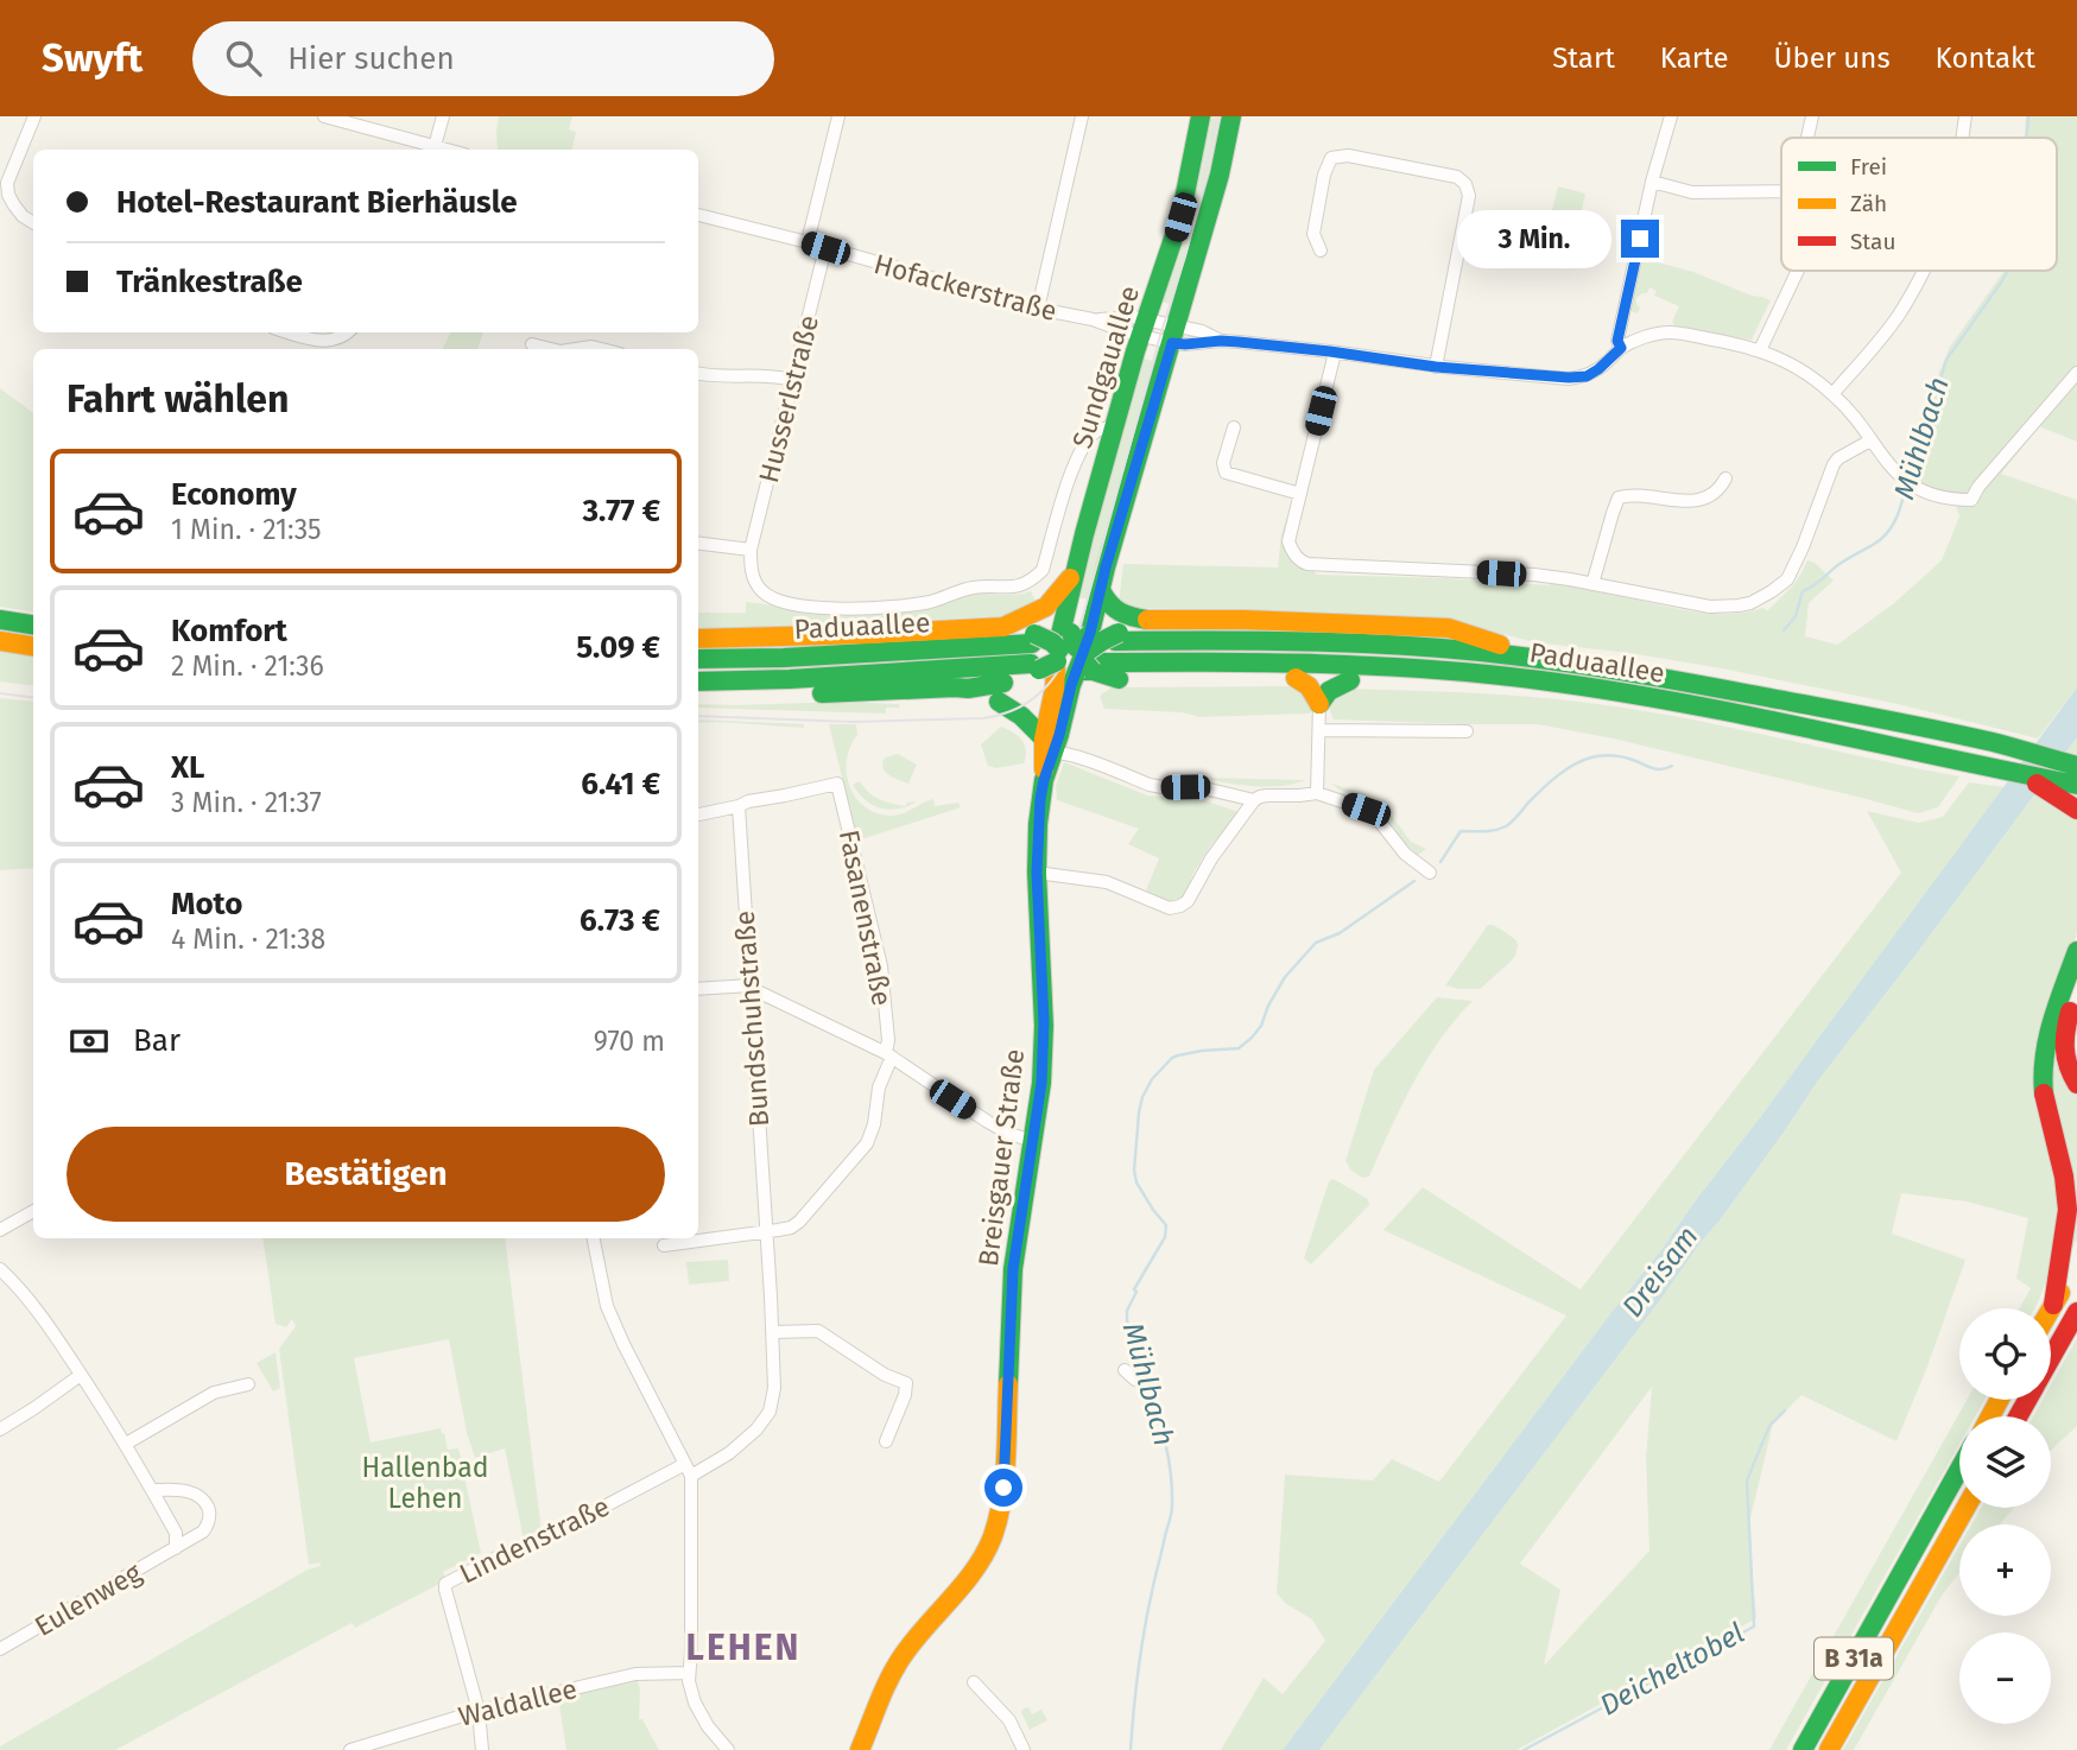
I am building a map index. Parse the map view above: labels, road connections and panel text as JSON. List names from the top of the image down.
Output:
{
  "streets": {
    "main road": [
      "Sundgauallee",
      "Paduaallee",
      "Breisgauer Straße",
      "B 31a"
    ],
    "street": [
      "Hofackerstraße",
      "Husserlstraße",
      "Fasanenstraße",
      "Bundschuhstraße",
      "Lindenstraße",
      "Eulenweg",
      "Waldallee"
    ]
  },
  "crossings": [
    ["Hofackerstraße", "Sundgauallee"],
    ["Hofackerstraße", "Husserlstraße"],
    ["Sundgauallee", "Paduaallee"],
    ["Sundgauallee", "Breisgauer Straße"],
    ["Paduaallee", "Breisgauer Straße"],
    ["Fasanenstraße", "Bundschuhstraße"],
    ["Bundschuhstraße", "Lindenstraße"],
    ["Lindenstraße", "Waldallee"]
  ],
  "districts": ["LEHEN"],
  "water": ["Mühlbach", "Dreisam", "Deicheltobel"],
  "parks": ["Hallenbad Lehen"],
  "legend": ["Frei", "Zäh", "Stau"],
  "page": {
    "header": "Swyft",
    "search": "Hier suchen",
    "nav": [
      "Start",
      "Karte",
      "Über uns",
      "Kontakt"
    ],
    "banner": ["Hotel-Restaurant Bierhäusle", "Tränkestraße"],
    "bubble": "3 Min.",
    "heading": "Fahrt wählen",
    "list": [
      {
        "name": "Economy",
        "note": "1 Min. · 21:35",
        "value": "3.77 €"
      },
      {
        "name": "Komfort",
        "note": "2 Min. · 21:36",
        "value": "5.09 €"
      },
      {
        "name": "XL",
        "note": "3 Min. · 21:37",
        "value": "6.41 €"
      },
      {
        "name": "Moto",
        "note": "4 Min. · 21:38",
        "value": "6.73 €"
      }
    ],
    "pay": ["Bar", "970 m"],
    "buttons": "Bestätigen",
    "map_buttons": ["+", "−"]
  }
}
